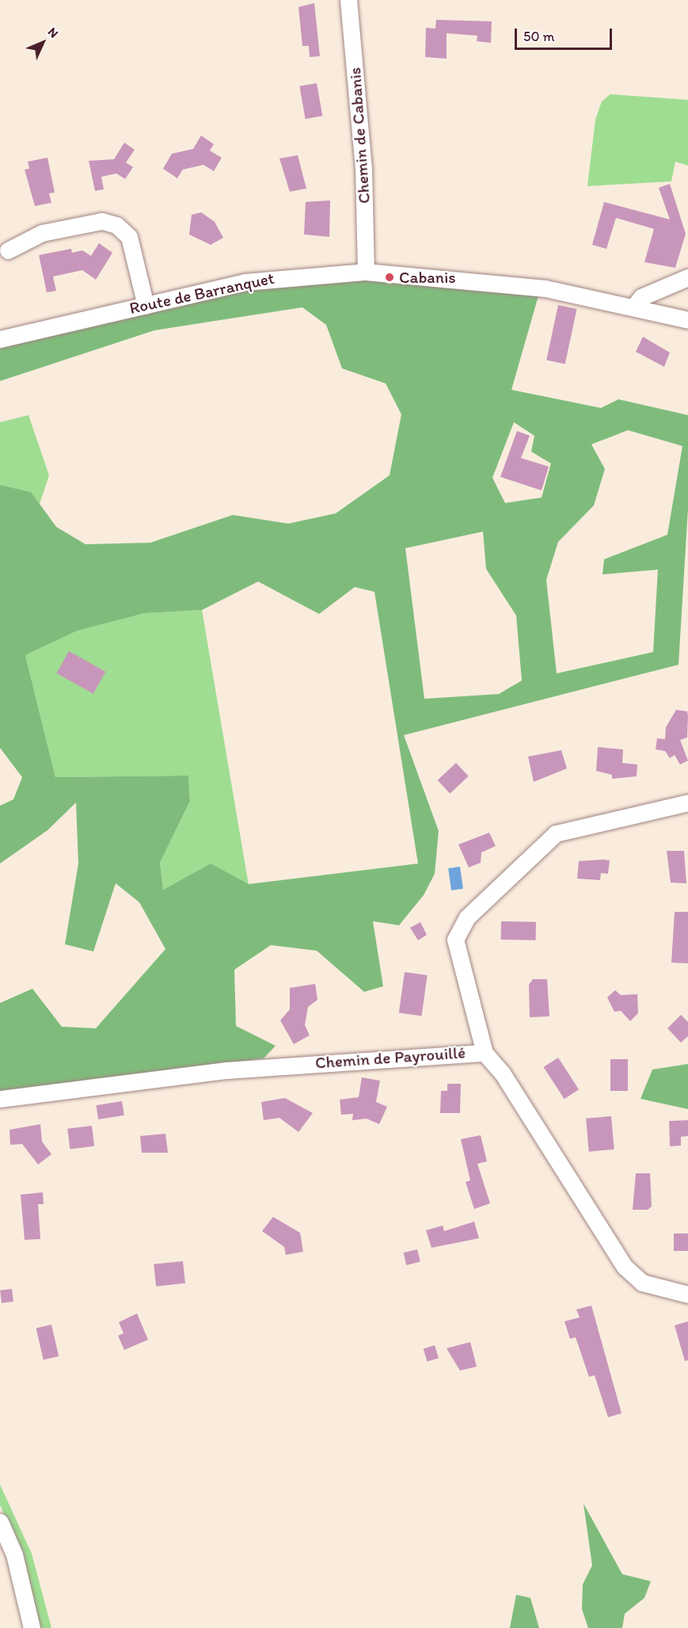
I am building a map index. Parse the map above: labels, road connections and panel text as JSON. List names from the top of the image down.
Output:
{
  "streets": {
    "street": ["Chemin de Cabanis", "Route de Barranquet", "Chemin de Payrouillé"]
  },
  "crossings": [
    ["Chemin de Cabanis", "Route de Barranquet"]
  ],
  "places": ["Cabanis"],
  "scale_bar": "50 m",
  "north": "top right"
}
